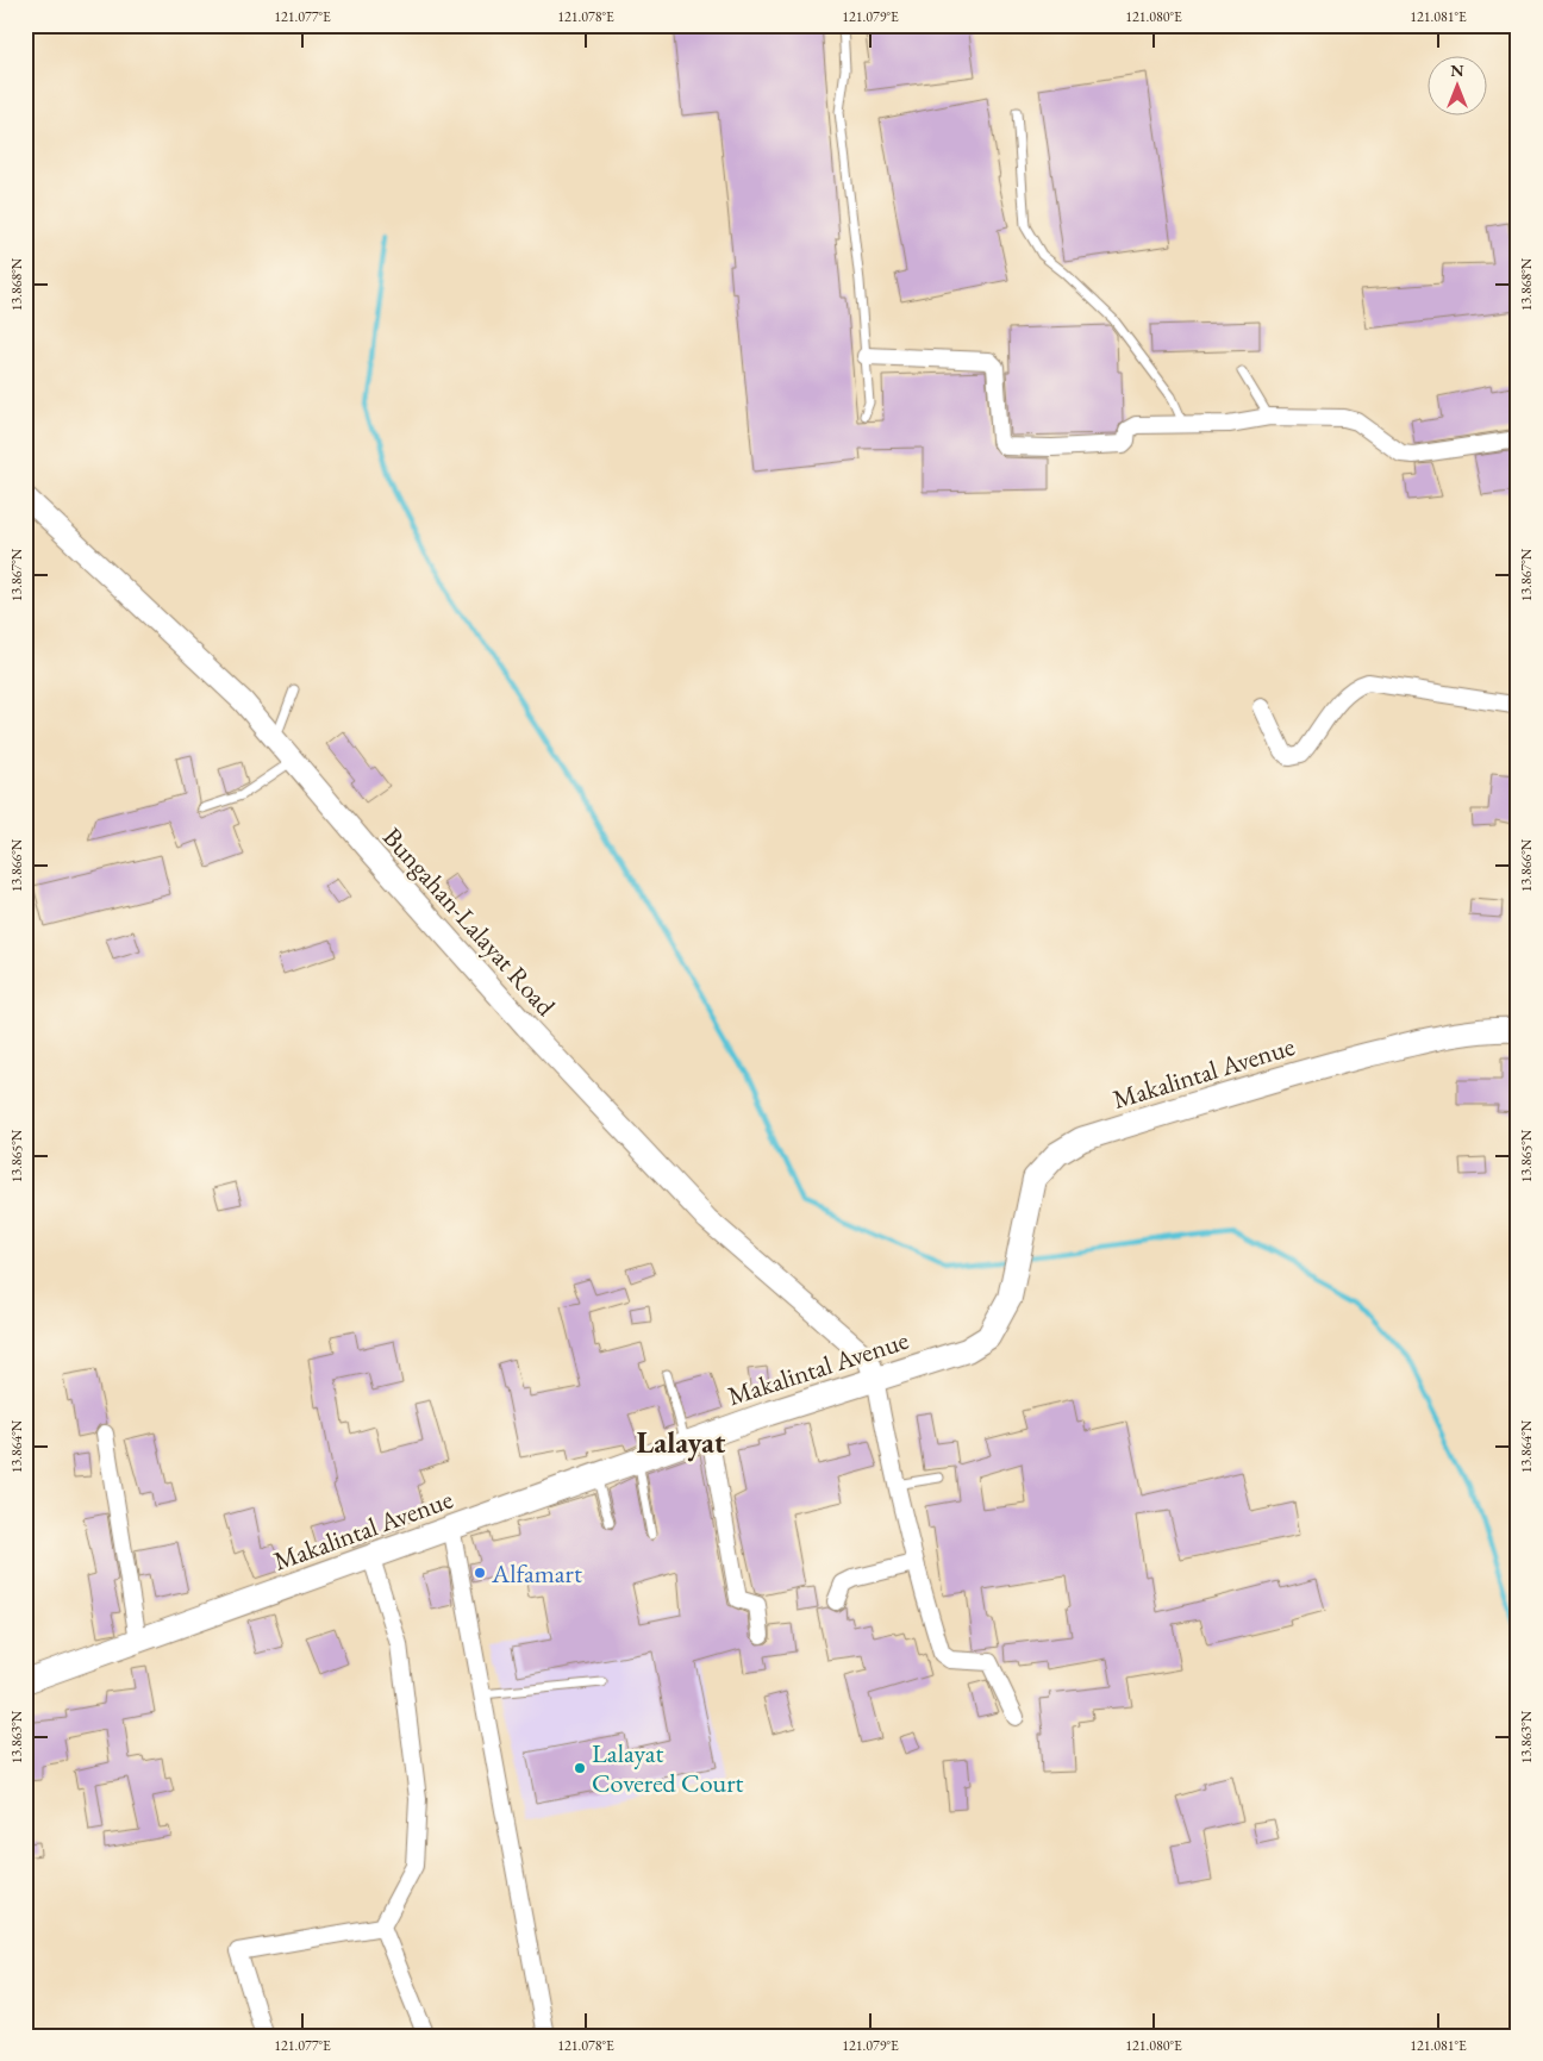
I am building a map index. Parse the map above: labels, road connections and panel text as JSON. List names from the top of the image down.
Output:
{
  "streets": {
    "main road": ["Makalintal Avenue"],
    "street": ["Bungahan-Lalayat Road"]
  },
  "crossings": [
    ["Bungahan-Lalayat Road", "Makalintal Avenue"]
  ],
  "districts": ["Lalayat"],
  "places": ["Alfamart", "Lalayat Covered Court"],
  "north": "top",
  "coordinates": [
    "121.077°E",
    "121.078°E",
    "121.079°E",
    "121.080°E",
    "121.081°E",
    "13.868°N",
    "13.867°N",
    "13.866°N",
    "13.865°N",
    "13.864°N",
    "13.863°N"
  ]
}
